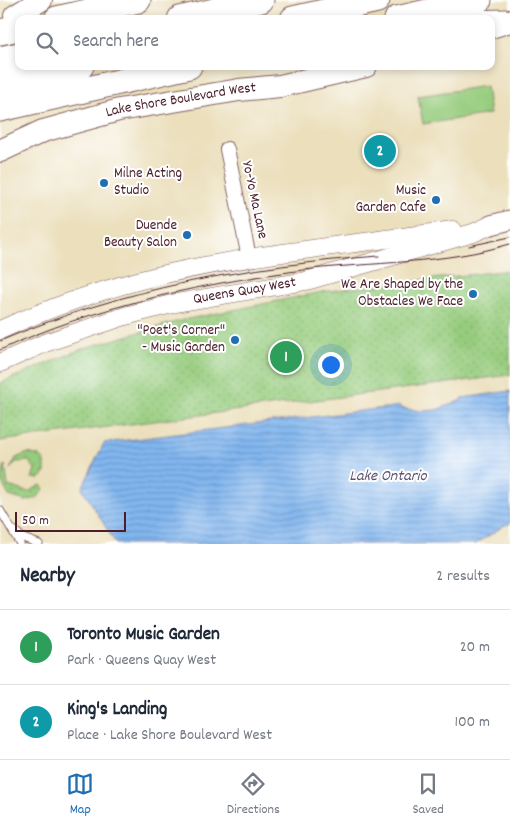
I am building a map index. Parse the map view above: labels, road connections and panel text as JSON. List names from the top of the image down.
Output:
{
  "streets": {
    "highway": ["Lake Shore Boulevard West"],
    "main road": ["Queens Quay West"],
    "street": ["Yo-Yo Ma Lane"]
  },
  "crossings": [
    ["Yo-Yo Ma Lane", "Queens Quay West"]
  ],
  "water": ["Lake Ontario"],
  "places": [
    "Milne Acting Studio",
    "Music Garden Cafe",
    "Duende Beauty Salon",
    "We Are Shaped by the Obstacles We Face",
    "\"Poet's Corner\" - Music Garden"
  ],
  "scale_bar": "50 m",
  "page": {
    "search": "Search here",
    "pins": ["2", "1"],
    "scale": "50 m",
    "heading": ["Nearby", "2 results"],
    "list": [
      {
        "mark": "1",
        "name": "Toronto Music Garden",
        "note": "Park · Queens Quay West",
        "value": "20 m"
      },
      {
        "mark": "2",
        "name": "King's Landing",
        "note": "Place · Lake Shore Boulevard West",
        "value": "100 m"
      }
    ],
    "nav": ["Map", "Directions", "Saved"]
  }
}
